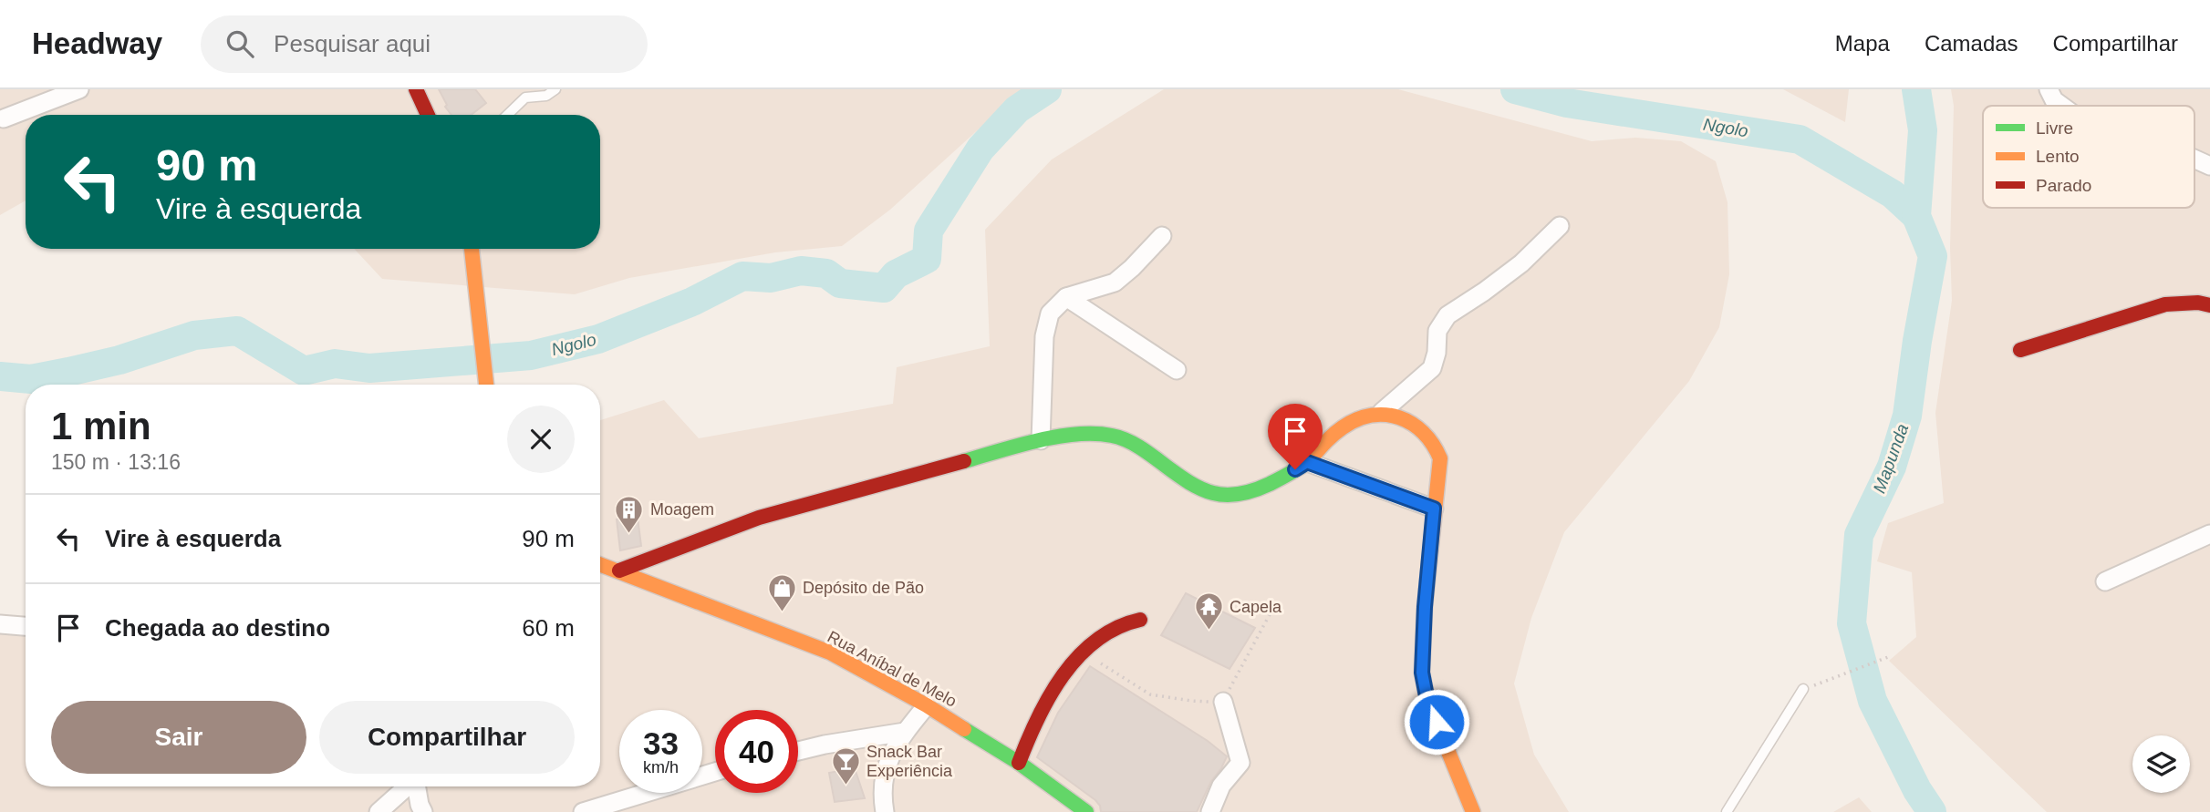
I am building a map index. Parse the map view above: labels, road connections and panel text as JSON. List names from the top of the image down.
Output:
{
  "streets": {
    "street": ["Rua Aníbal de Melo"]
  },
  "water": ["Ngolo", "Mapunda"],
  "places": {
    "building": ["Moagem"],
    "shop": ["Depósito de Pão"],
    "temple": ["Capela"],
    "bar": ["Snack Bar Experiência"]
  },
  "legend": ["Livre", "Lento", "Parado"],
  "page": {
    "header": "Headway",
    "search": "Pesquisar aqui",
    "nav": ["Mapa", "Camadas", "Compartilhar"],
    "turn": ["90 m", "Vire à esquerda"],
    "heading": ["1 min", "150 m · 13:16"],
    "list": [
      {
        "name": "Vire à esquerda",
        "value": "90 m"
      },
      {
        "name": "Chegada ao destino",
        "value": "60 m"
      }
    ],
    "buttons": ["Sair", "Compartilhar"],
    "speed": "33 km/h",
    "limit": "40"
  }
}
